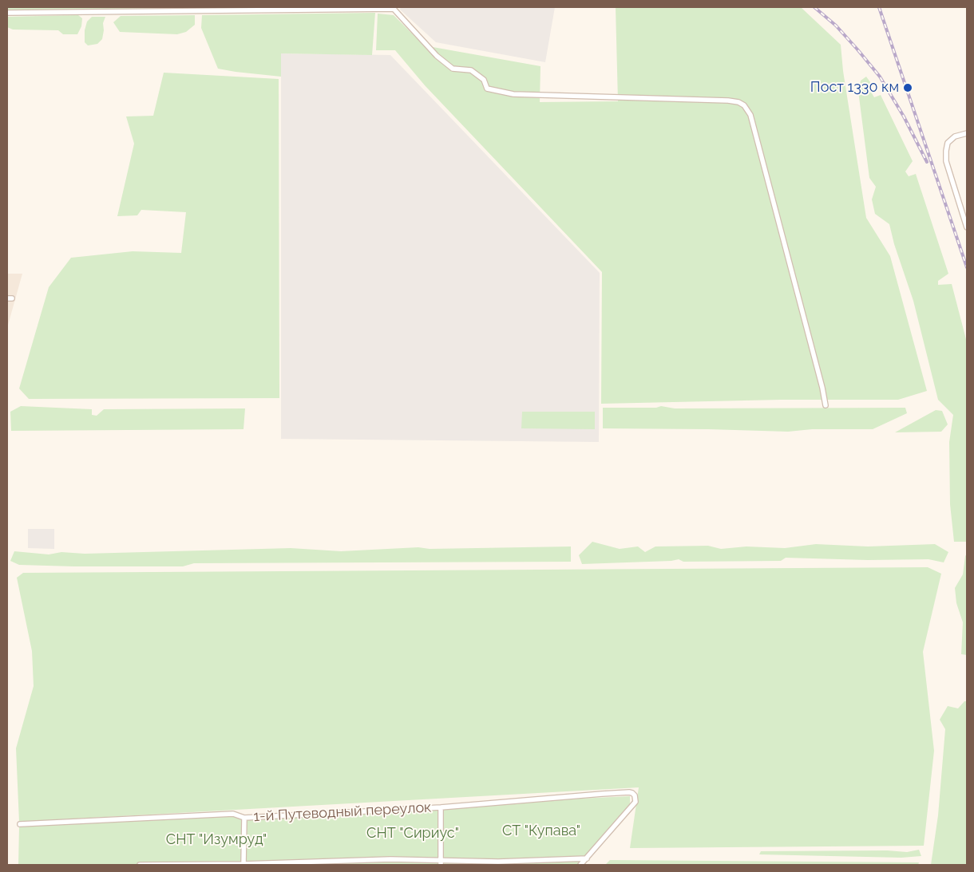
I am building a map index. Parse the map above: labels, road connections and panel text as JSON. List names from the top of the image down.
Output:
{
  "streets": {
    "street": ["1-й Путеводный переулок"]
  },
  "parks": ["СТ \"Купава\"", "СНТ \"Сириус\"", "СНТ \"Изумруд\""],
  "places": ["Пост 1330 км"]
}
